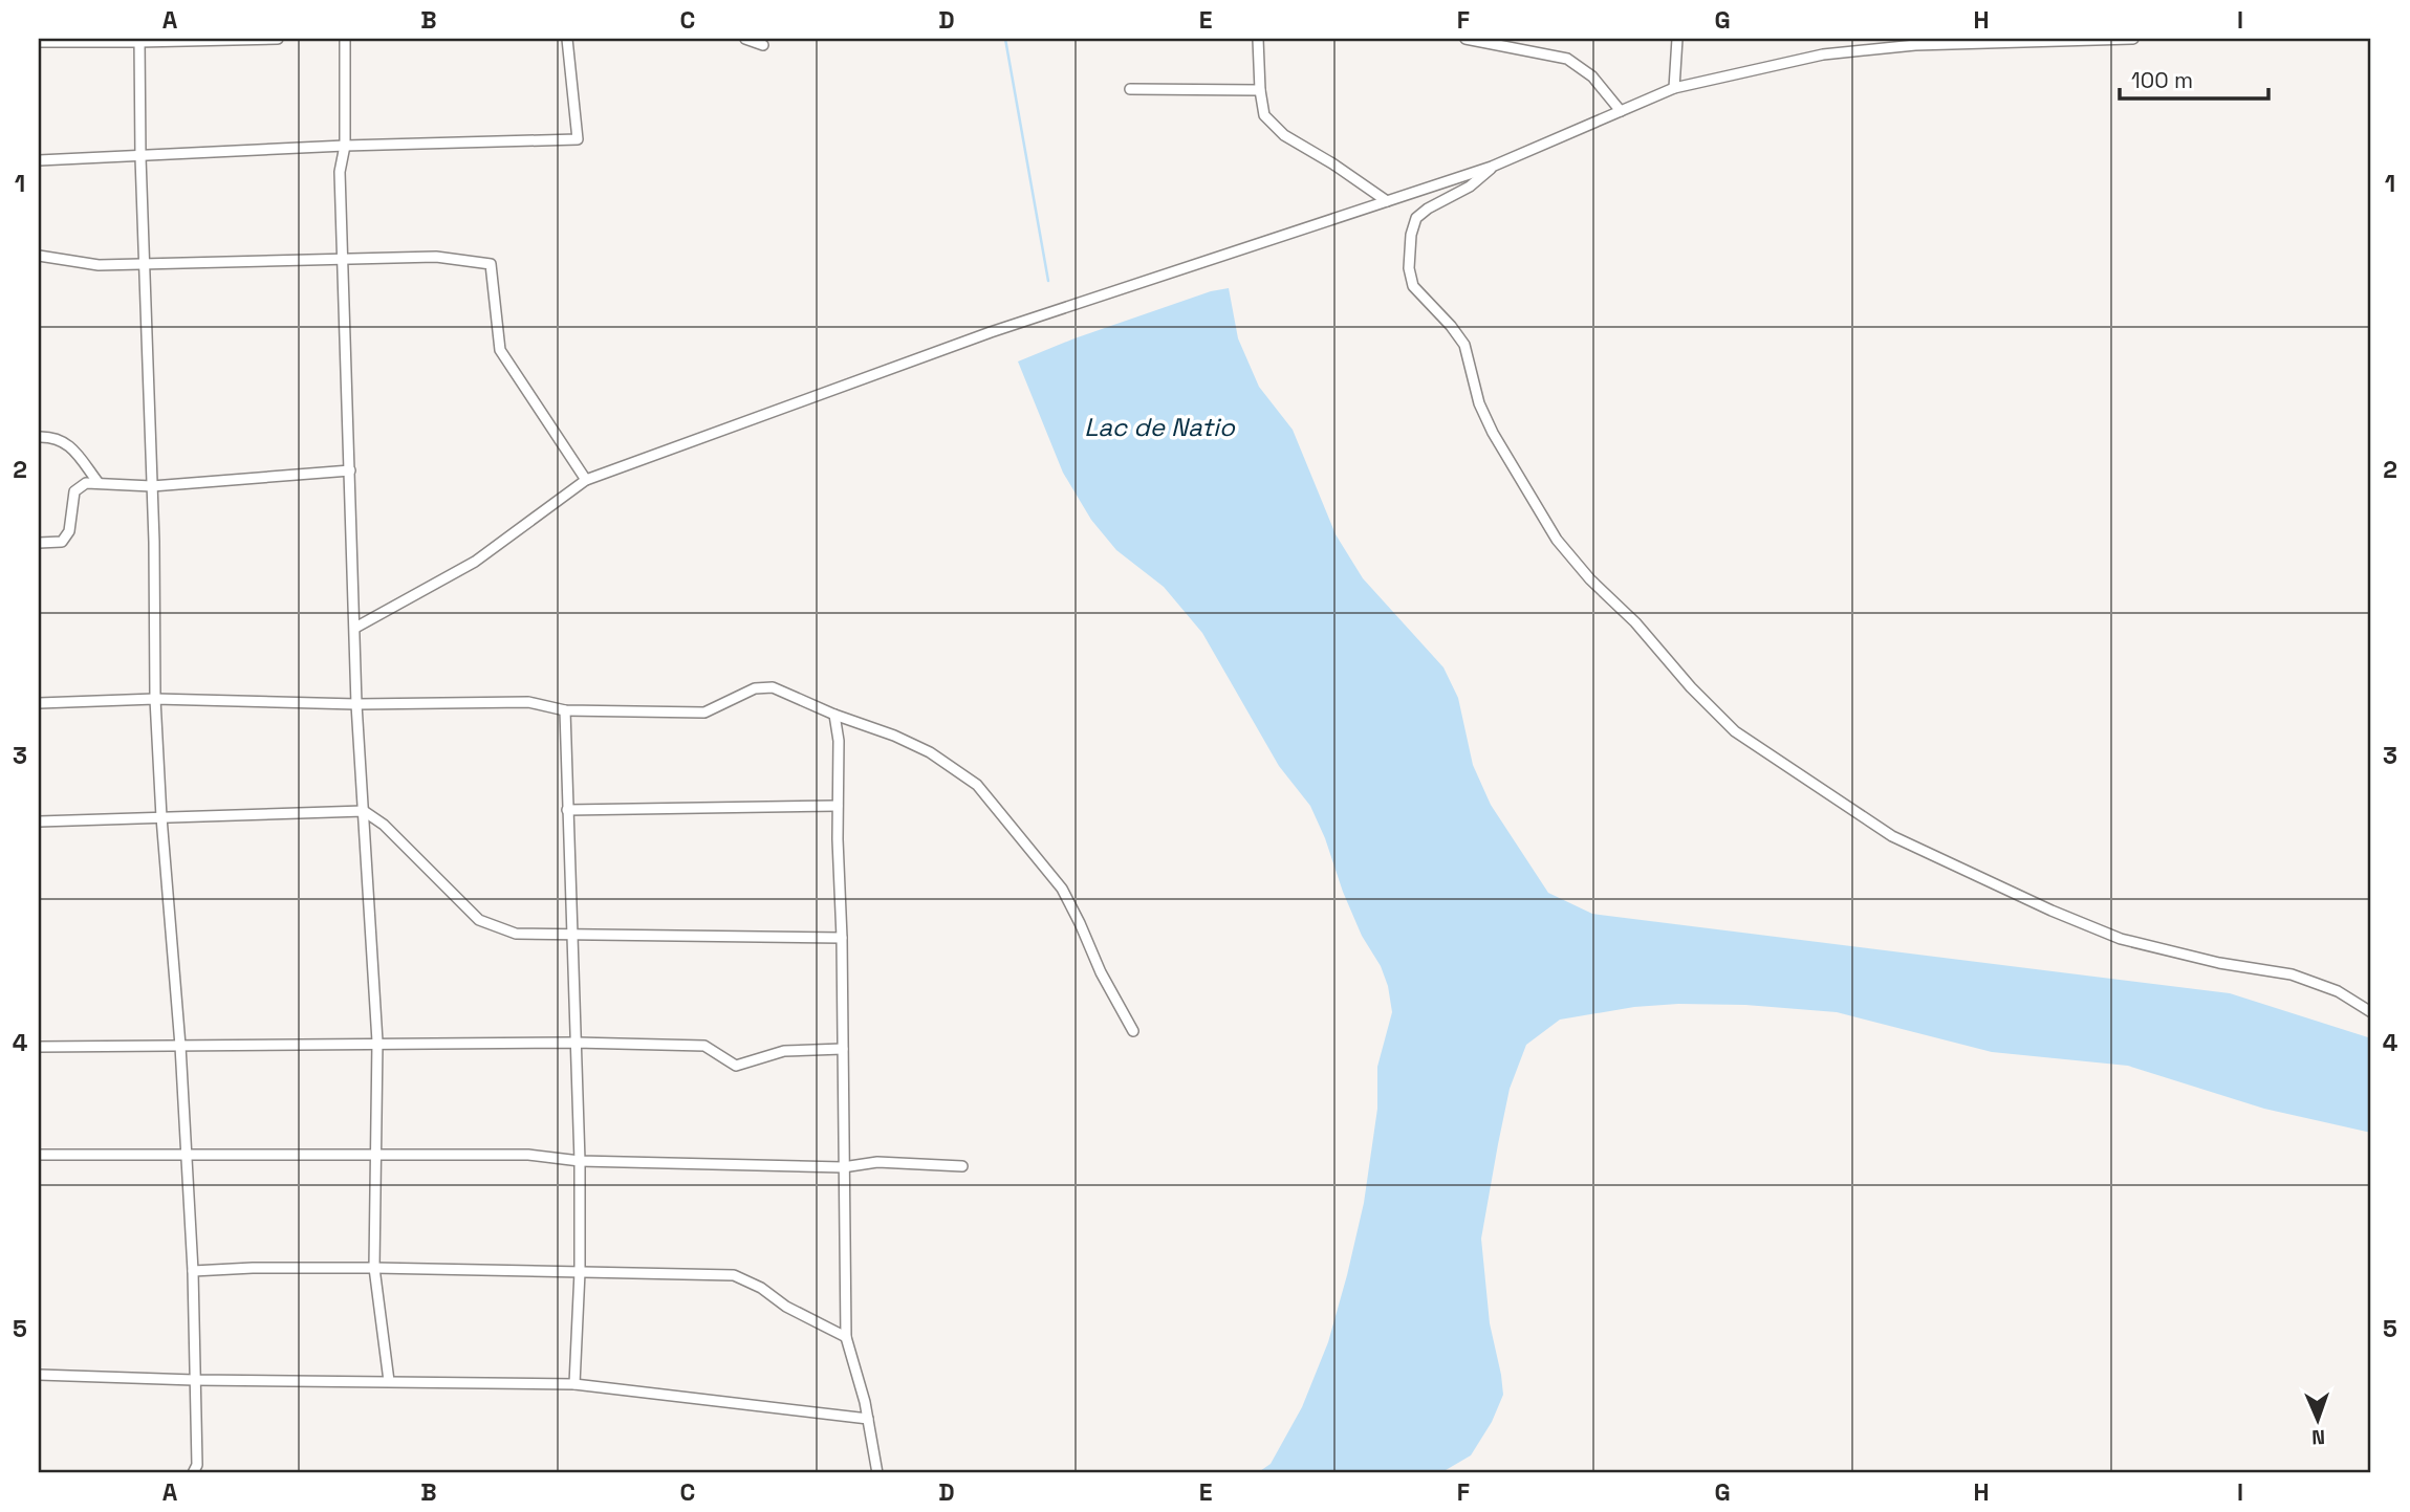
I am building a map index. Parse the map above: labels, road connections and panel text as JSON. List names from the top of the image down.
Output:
{
  "water": ["Lac de Natio"],
  "scale_bar": "100 m",
  "north": "bottom",
  "grid": {
    "columns": [
      "A",
      "B",
      "C",
      "D",
      "E",
      "F",
      "G",
      "H",
      "I"
    ],
    "rows": [
      "1",
      "2",
      "3",
      "4",
      "5"
    ]
  }
}
